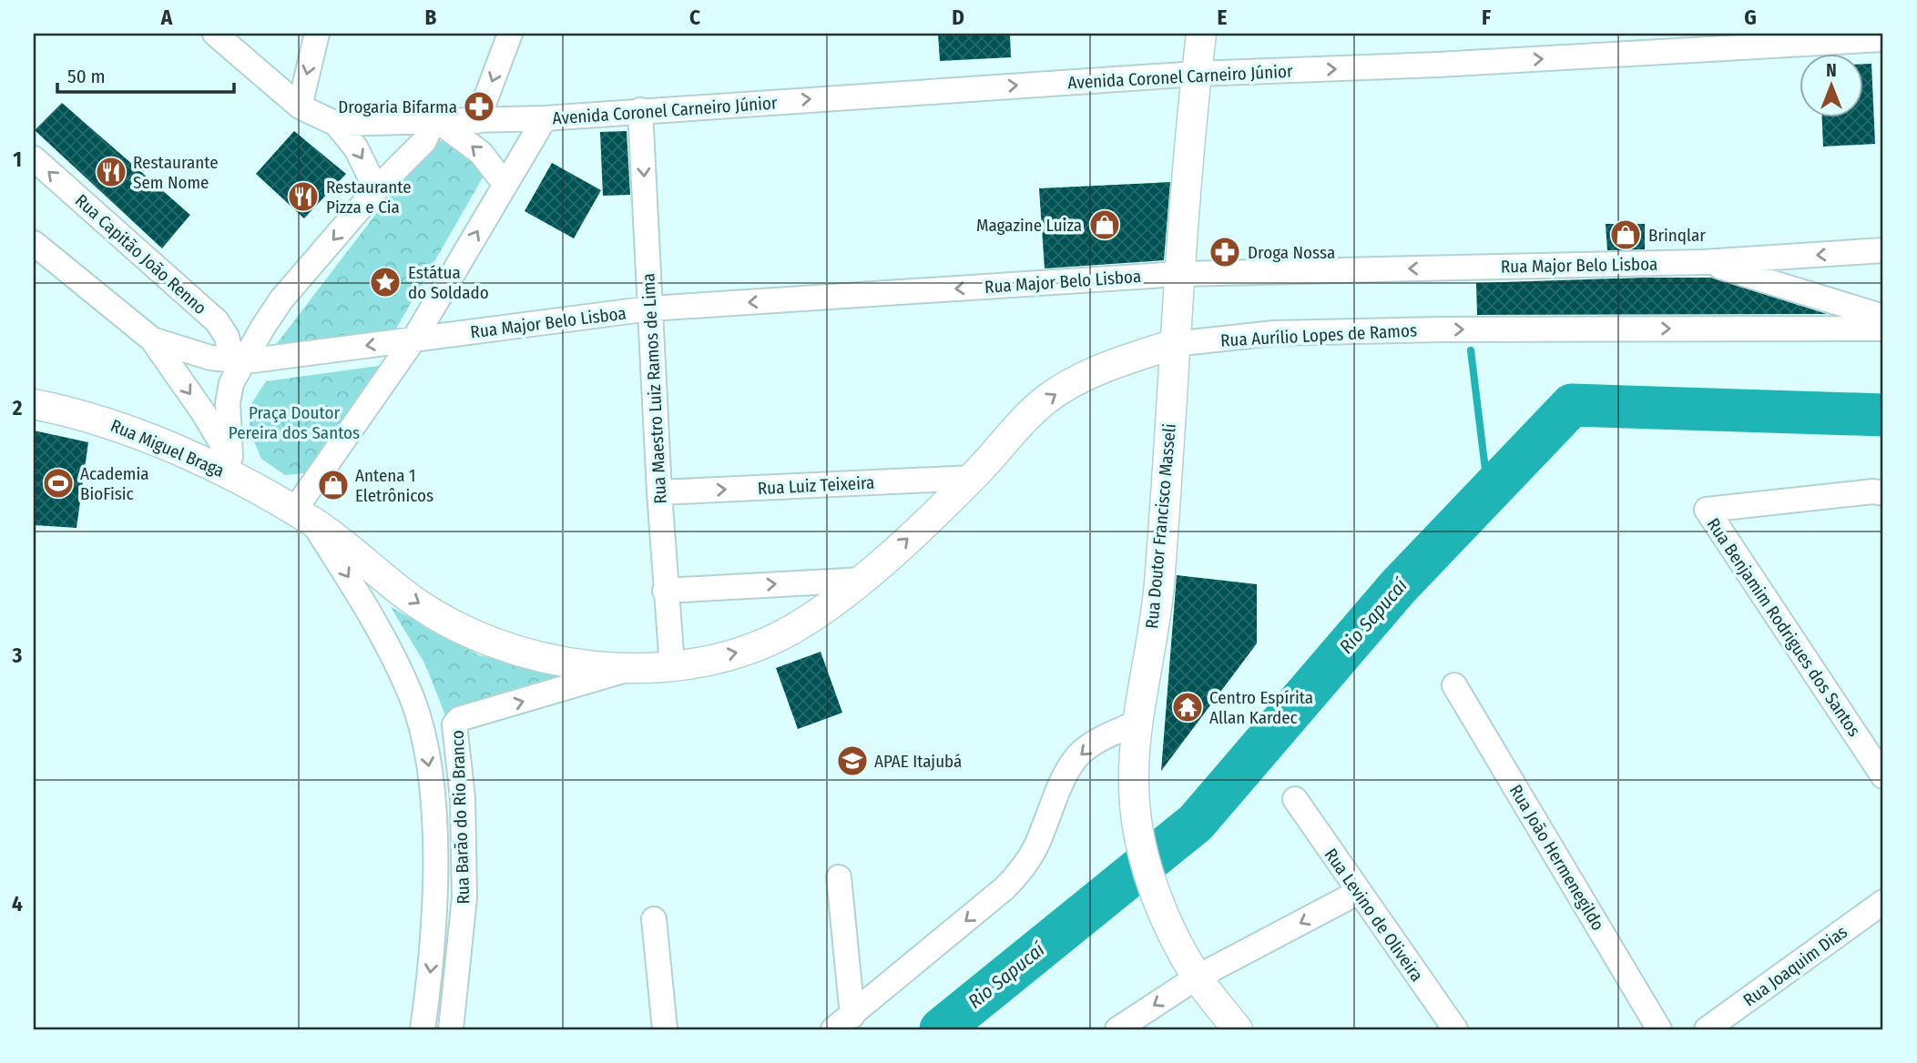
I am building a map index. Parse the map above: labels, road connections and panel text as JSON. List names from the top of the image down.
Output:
{
  "streets": {
    "main road": ["Rua Aurílio Lopes de Ramos", "Rua Miguel Braga", "Rua Doutor Francisco Masseli"],
    "street": [
      "Avenida Coronel Carneiro Júnior",
      "Rua Capitão João Renno",
      "Rua Major Belo Lisboa",
      "Rua Maestro Luiz Ramos de Lima",
      "Rua Luiz Teixeira",
      "Rua Benjamim Rodrigues dos Santos",
      "Rua Barão do Rio Branco",
      "Rua João Hermenegildo",
      "Rua Levino de Oliveira",
      "Rua Joaquim Dias"
    ]
  },
  "crossings": [
    ["Avenida Coronel Carneiro Júnior", "Rua Maestro Luiz Ramos de Lima"],
    ["Avenida Coronel Carneiro Júnior", "Rua Doutor Francisco Masseli"],
    ["Rua Capitão João Renno", "Rua Major Belo Lisboa"],
    ["Rua Major Belo Lisboa", "Rua Maestro Luiz Ramos de Lima"],
    ["Rua Major Belo Lisboa", "Rua Doutor Francisco Masseli"],
    ["Rua Aurílio Lopes de Ramos", "Rua Maestro Luiz Ramos de Lima"],
    ["Rua Aurílio Lopes de Ramos", "Rua Miguel Braga"],
    ["Rua Aurílio Lopes de Ramos", "Rua Luiz Teixeira"],
    ["Rua Aurílio Lopes de Ramos", "Rua Doutor Francisco Masseli"],
    ["Rua Aurílio Lopes de Ramos", "Rua Barão do Rio Branco"],
    ["Rua Maestro Luiz Ramos de Lima", "Rua Luiz Teixeira"],
    ["Rua Miguel Braga", "Rua Barão do Rio Branco"]
  ],
  "one_way": [
    "Avenida Coronel Carneiro Júnior",
    "Rua Major Belo Lisboa",
    "Rua Aurílio Lopes de Ramos",
    "Rua Maestro Luiz Ramos de Lima",
    "Rua Miguel Braga"
  ],
  "water": ["Rio Sapucaí"],
  "parks": ["Praça Doutor Pereira dos Santos"],
  "places": {
    "pharmacy": ["Drogaria Bifarma", "Droga Nossa"],
    "restaurant": ["Restaurante Sem Nome", "Restaurante Pizza e Cia"],
    "shop": ["Magazine Luiza", "Brinqlar", "Antena 1 Eletrônicos"],
    "place": ["Estátua do Soldado"],
    "sports": ["Academia BioFisic"],
    "temple": ["Centro Espírita Allan Kardec"],
    "school or university": ["APAE Itajubá"]
  },
  "scale_bar": "50 m",
  "north": "top",
  "grid": {
    "columns": [
      "A",
      "B",
      "C",
      "D",
      "E",
      "F",
      "G"
    ],
    "rows": [
      "1",
      "2",
      "3",
      "4"
    ]
  }
}
